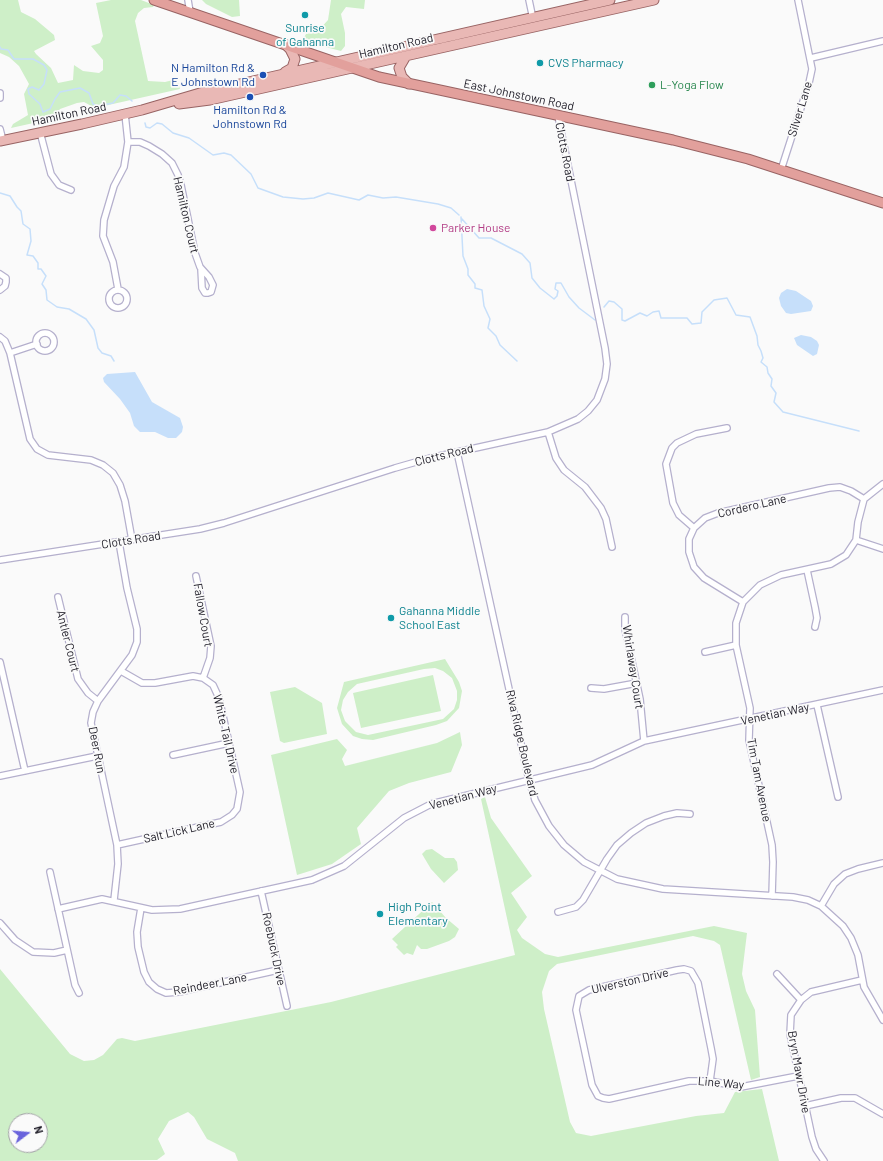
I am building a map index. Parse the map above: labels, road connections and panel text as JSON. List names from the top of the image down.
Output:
{
  "streets": {
    "highway": ["East Johnstown Road"],
    "main road": ["Hamilton Road"],
    "street": [
      "Silver Lane",
      "Clotts Road",
      "Hamilton Court",
      "Cordero Lane",
      "Fallow Court",
      "Antler Court",
      "Whirlaway Court",
      "Venetian Way",
      "White Tail Drive",
      "Riva Ridge Boulevard",
      "Deer Run",
      "Tim Tam Avenue",
      "Salt Lick Lane",
      "Roebuck Drive",
      "Ulverston Drive",
      "Reindeer Lane",
      "Bryn Mawr Drive",
      "Line Way"
    ]
  },
  "crossings": [
    ["Hamilton Road", "East Johnstown Road"],
    ["East Johnstown Road", "Silver Lane"],
    ["East Johnstown Road", "Clotts Road"],
    ["Clotts Road", "Riva Ridge Boulevard"],
    ["Clotts Road", "Deer Run"],
    ["Cordero Lane", "Tim Tam Avenue"],
    ["Fallow Court", "White Tail Drive"],
    ["Antler Court", "Deer Run"],
    ["Whirlaway Court", "Venetian Way"],
    ["Venetian Way", "Riva Ridge Boulevard"],
    ["Venetian Way", "Deer Run"],
    ["Venetian Way", "Tim Tam Avenue"],
    ["Venetian Way", "Roebuck Drive"],
    ["Venetian Way", "Reindeer Lane"],
    ["White Tail Drive", "Salt Lick Lane"],
    ["Riva Ridge Boulevard", "Tim Tam Avenue"],
    ["Deer Run", "Salt Lick Lane"],
    ["Roebuck Drive", "Reindeer Lane"],
    ["Ulverston Drive", "Line Way"],
    ["Bryn Mawr Drive", "Line Way"]
  ],
  "places": [
    "Sunrise of Gahanna",
    "CVS Pharmacy",
    "N Hamilton Rd & E Johnstown Rd",
    "L-Yoga Flow",
    "Hamilton Rd & Johnstown Rd",
    "Parker House",
    "Gahanna Middle School East",
    "High Point Elementary"
  ],
  "north": "right"
}
